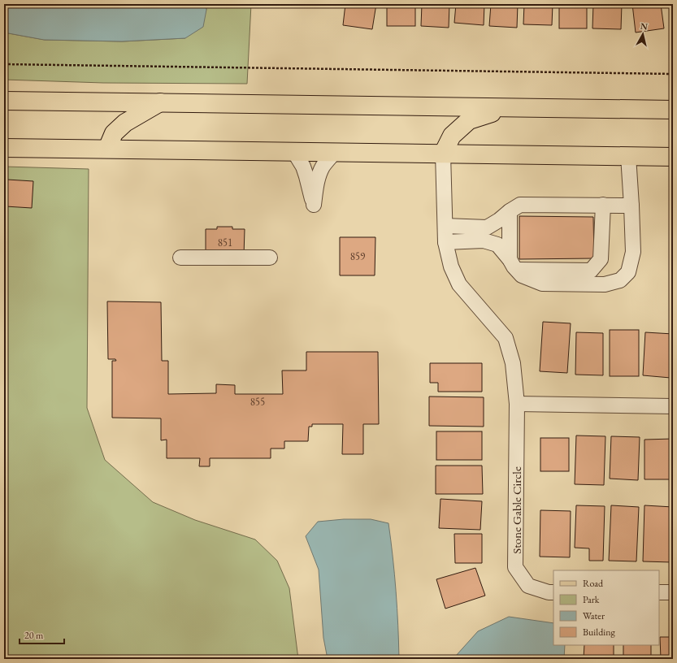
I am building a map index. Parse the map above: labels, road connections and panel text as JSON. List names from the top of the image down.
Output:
{
  "streets": {
    "street": ["Stone Gable Circle"]
  },
  "house_numbers": ["851", "859", "855"],
  "legend": [
    "Road",
    "Park",
    "Water",
    "Building"
  ],
  "scale_bar": "20 m",
  "north": "top"
}
